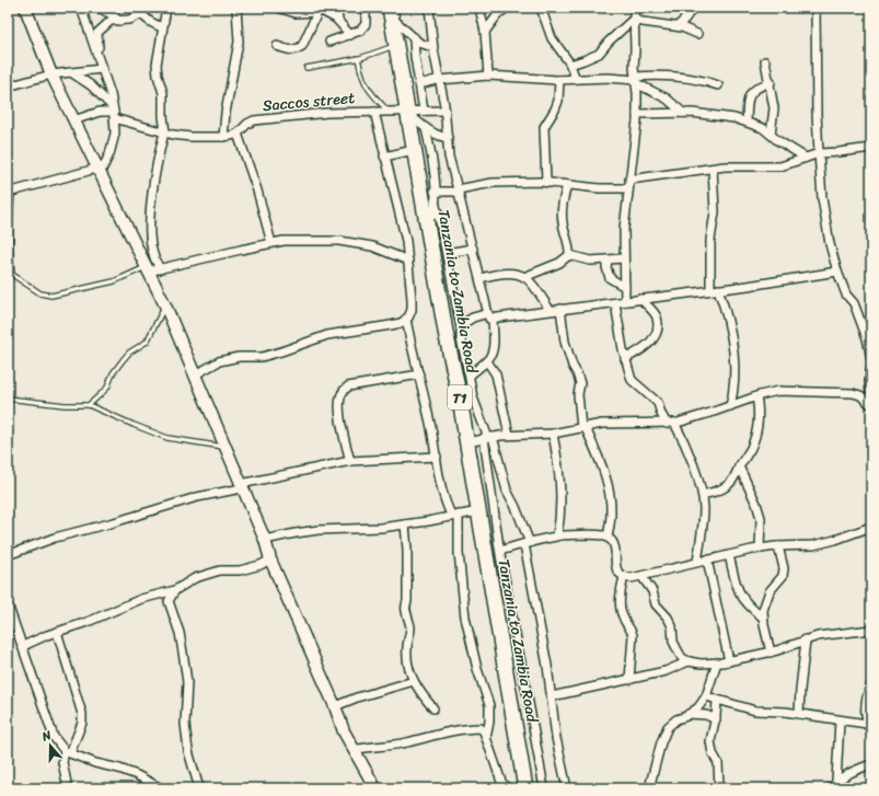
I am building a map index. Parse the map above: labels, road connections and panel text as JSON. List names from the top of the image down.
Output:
{
  "streets": {
    "highway": ["Tanzania to Zambia Road", "T1"],
    "street": ["Saccos street"]
  },
  "crossings": [
    ["Saccos street", "Tanzania to Zambia Road"]
  ],
  "north": "top"
}
